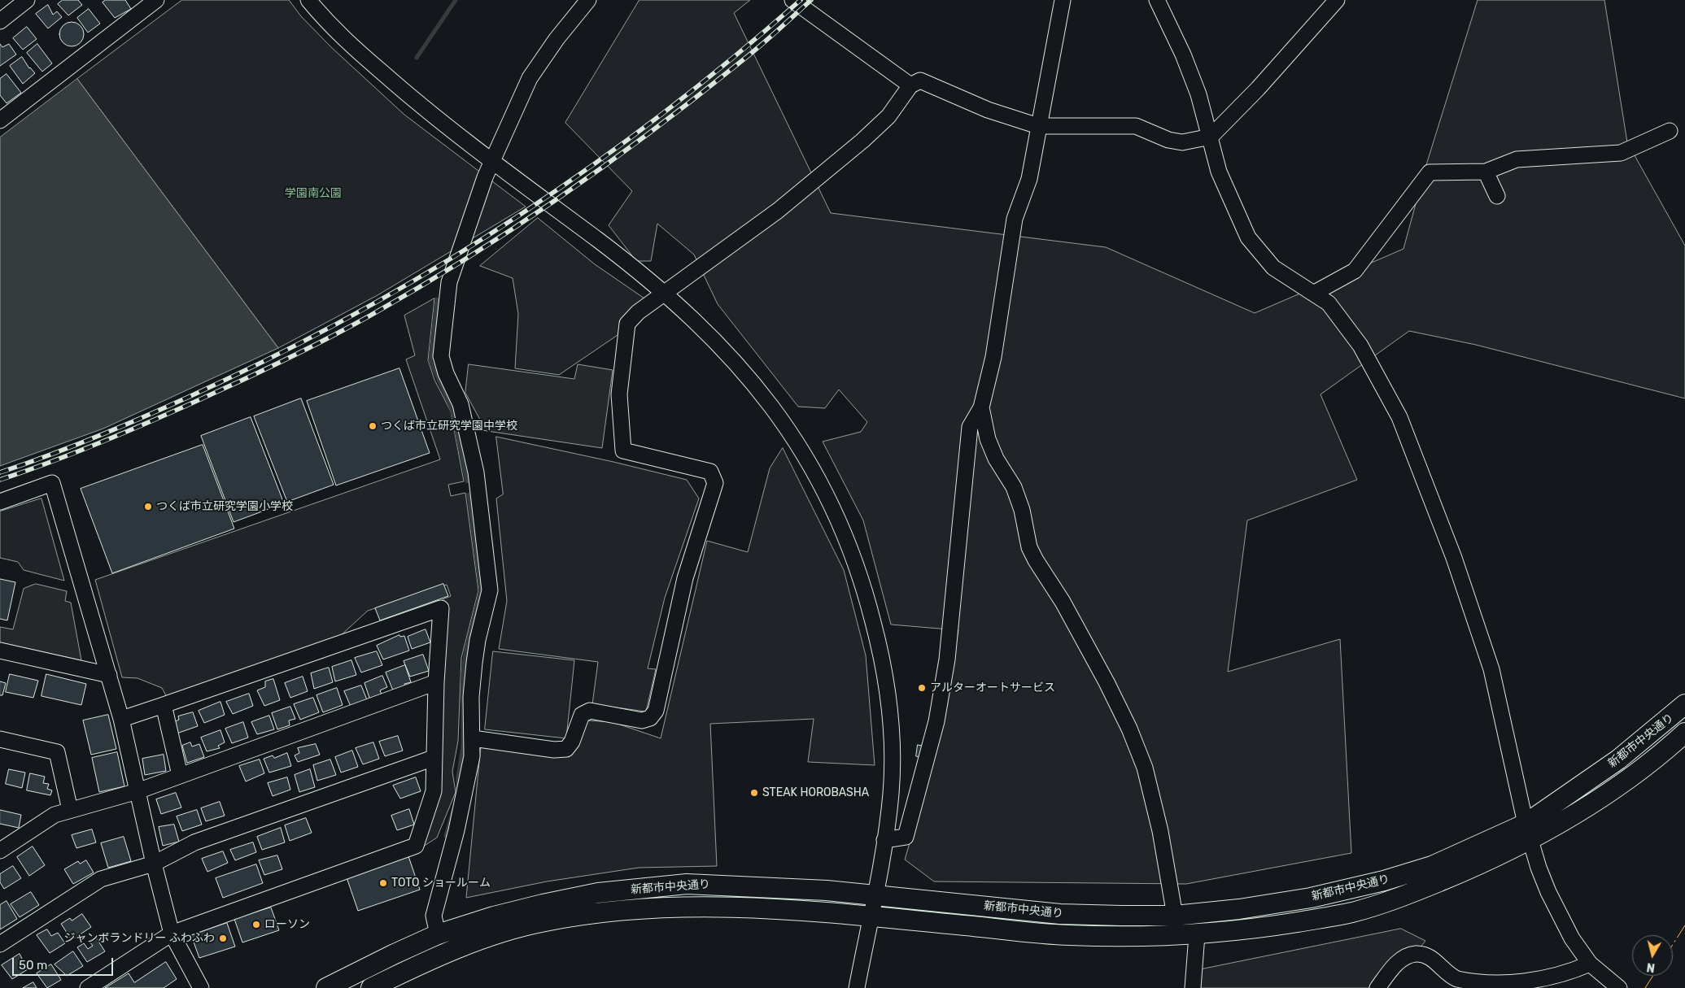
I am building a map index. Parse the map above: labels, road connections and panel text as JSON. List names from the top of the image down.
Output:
{
  "streets": {
    "main road": ["新都市中央通り"]
  },
  "parks": ["学園南公園"],
  "places": [
    "つくば市立研究学園中学校",
    "つくば市立研究学園小学校",
    "アルターオートサービス",
    "STEAK HOROBASHA",
    "TOTO ショールーム",
    "ローソン",
    "ジャンボランドリー ふわふわ"
  ],
  "scale_bar": "50 m",
  "north": "bottom"
}
